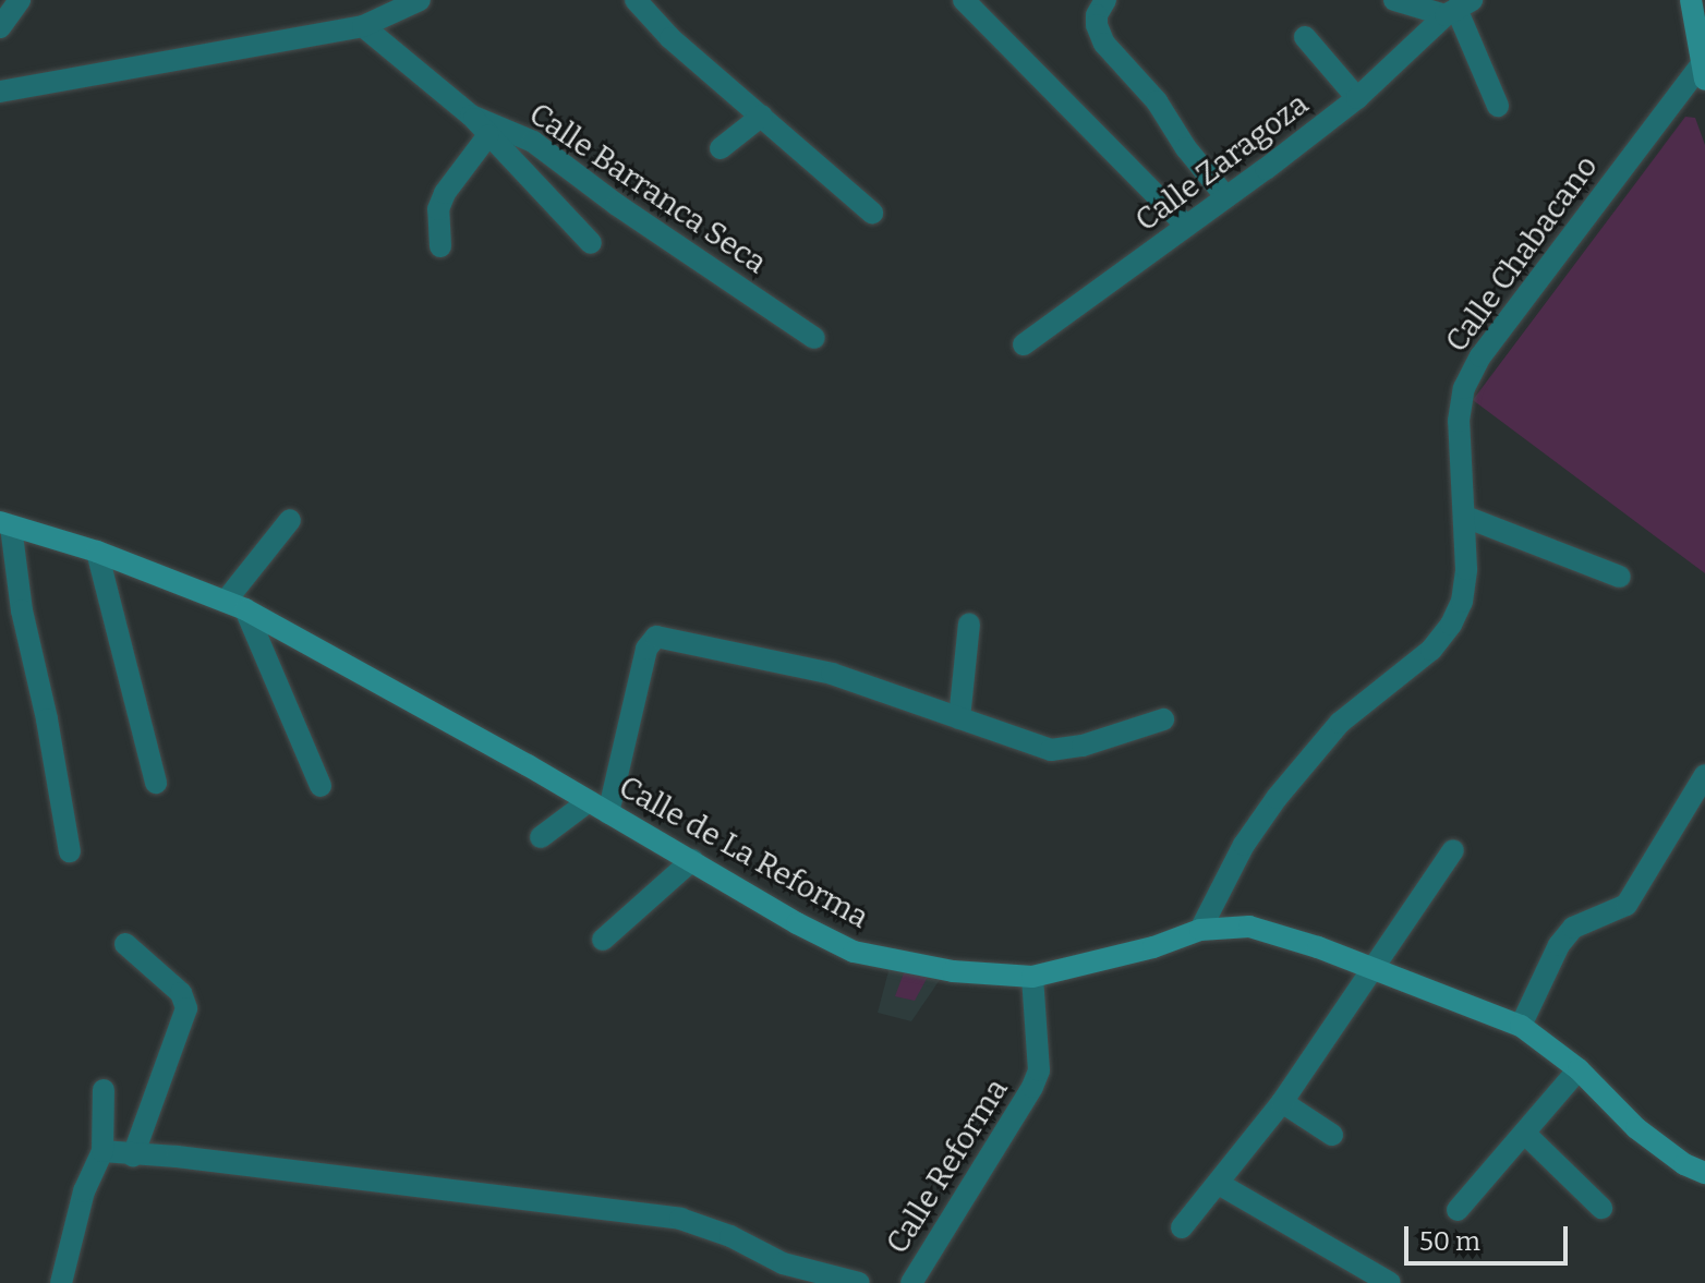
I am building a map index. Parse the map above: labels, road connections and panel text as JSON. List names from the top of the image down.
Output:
{
  "streets": {
    "street": [
      "Calle Zaragoza",
      "Calle Barranca Seca",
      "Calle Chabacano",
      "Calle de La Reforma",
      "Calle Reforma"
    ]
  },
  "crossings": [
    ["Calle Chabacano", "Calle de La Reforma"],
    ["Calle de La Reforma", "Calle Reforma"]
  ],
  "scale_bar": "50 m"
}
